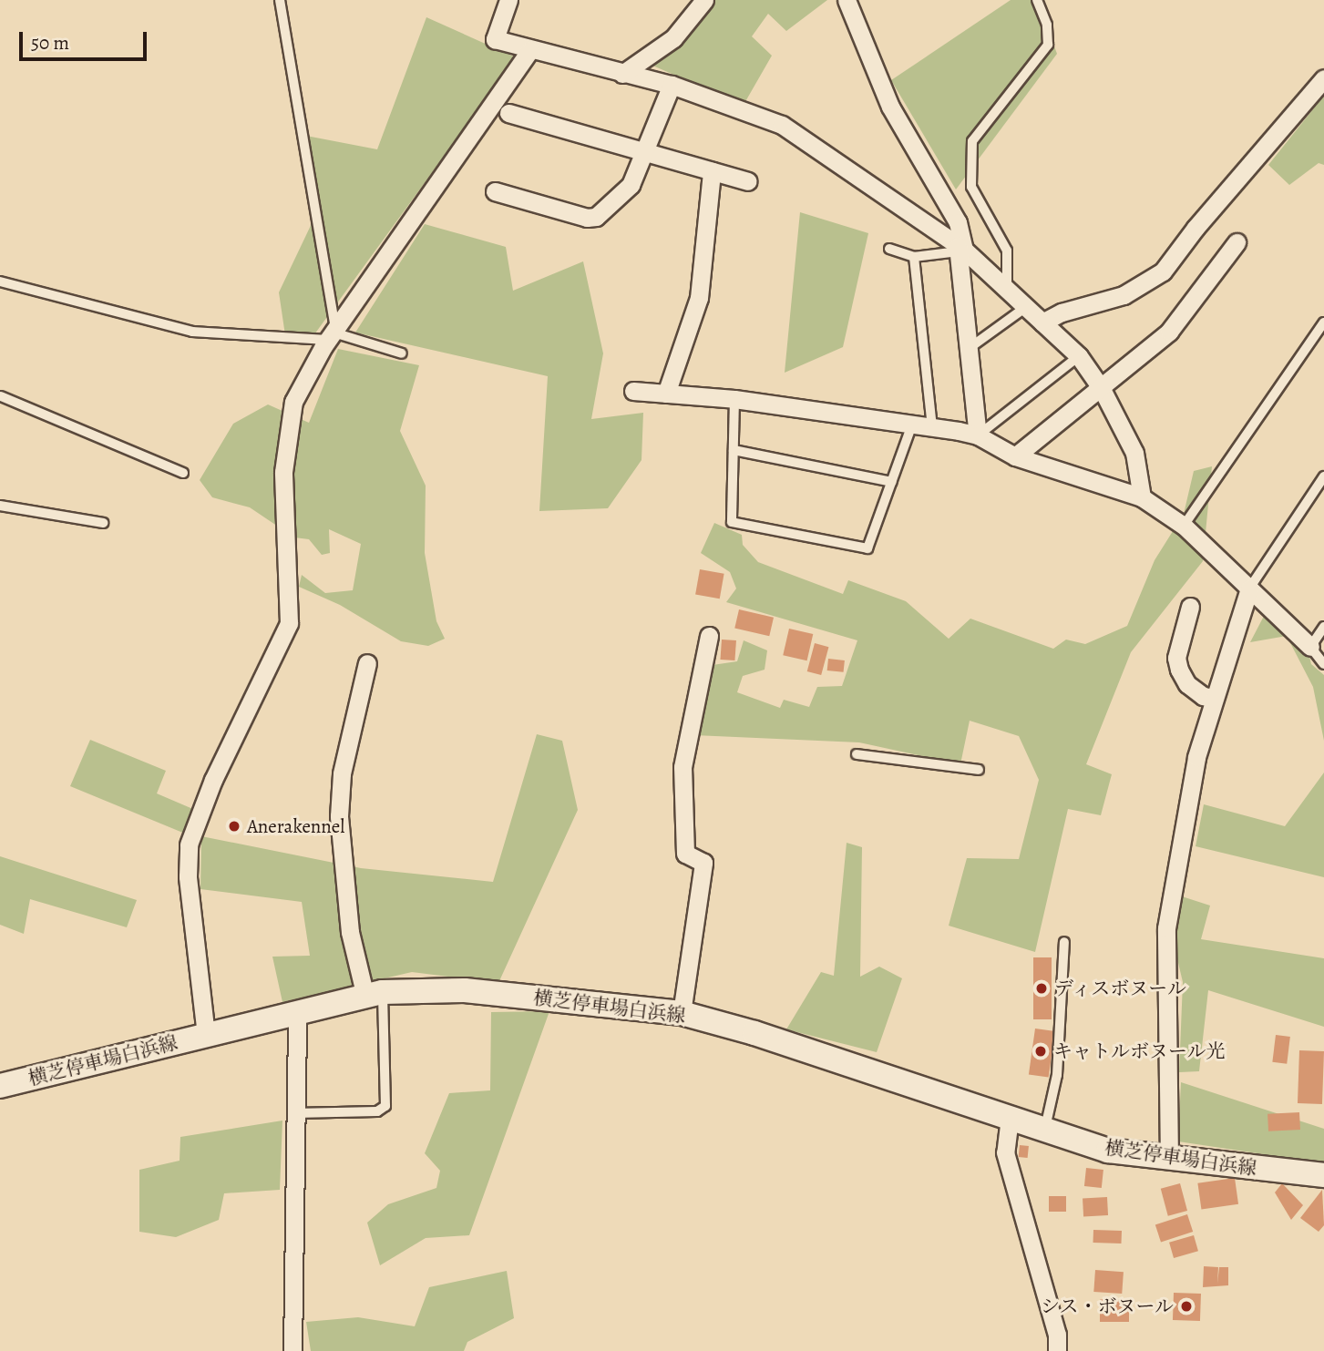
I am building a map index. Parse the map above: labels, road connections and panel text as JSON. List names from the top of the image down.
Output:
{
  "streets": {
    "main road": ["横芝停車場白浜線"]
  },
  "places": [
    "Anerakennel",
    "ディスボヌール",
    "キャトルボヌール光",
    "シス・ボヌール"
  ],
  "scale_bar": "50 m"
}
